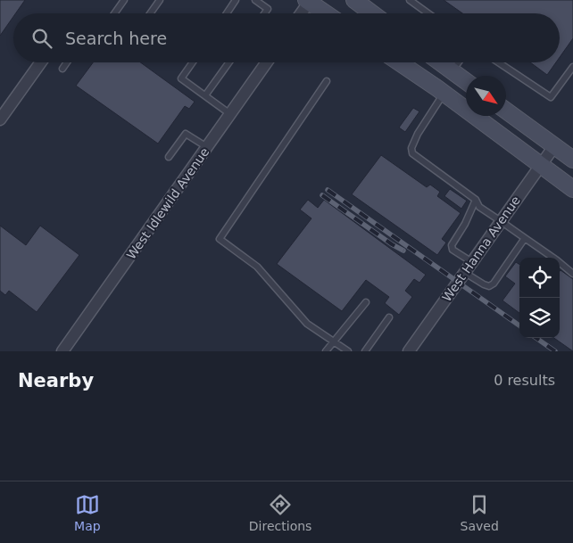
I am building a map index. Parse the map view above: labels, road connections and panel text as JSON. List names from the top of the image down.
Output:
{
  "streets": {
    "street": ["West Idlewild Avenue", "West Hanna Avenue"]
  },
  "north": "bottom right",
  "page": {
    "search": "Search here",
    "heading": ["Nearby", "0 results"],
    "nav": ["Map", "Directions", "Saved"]
  }
}
